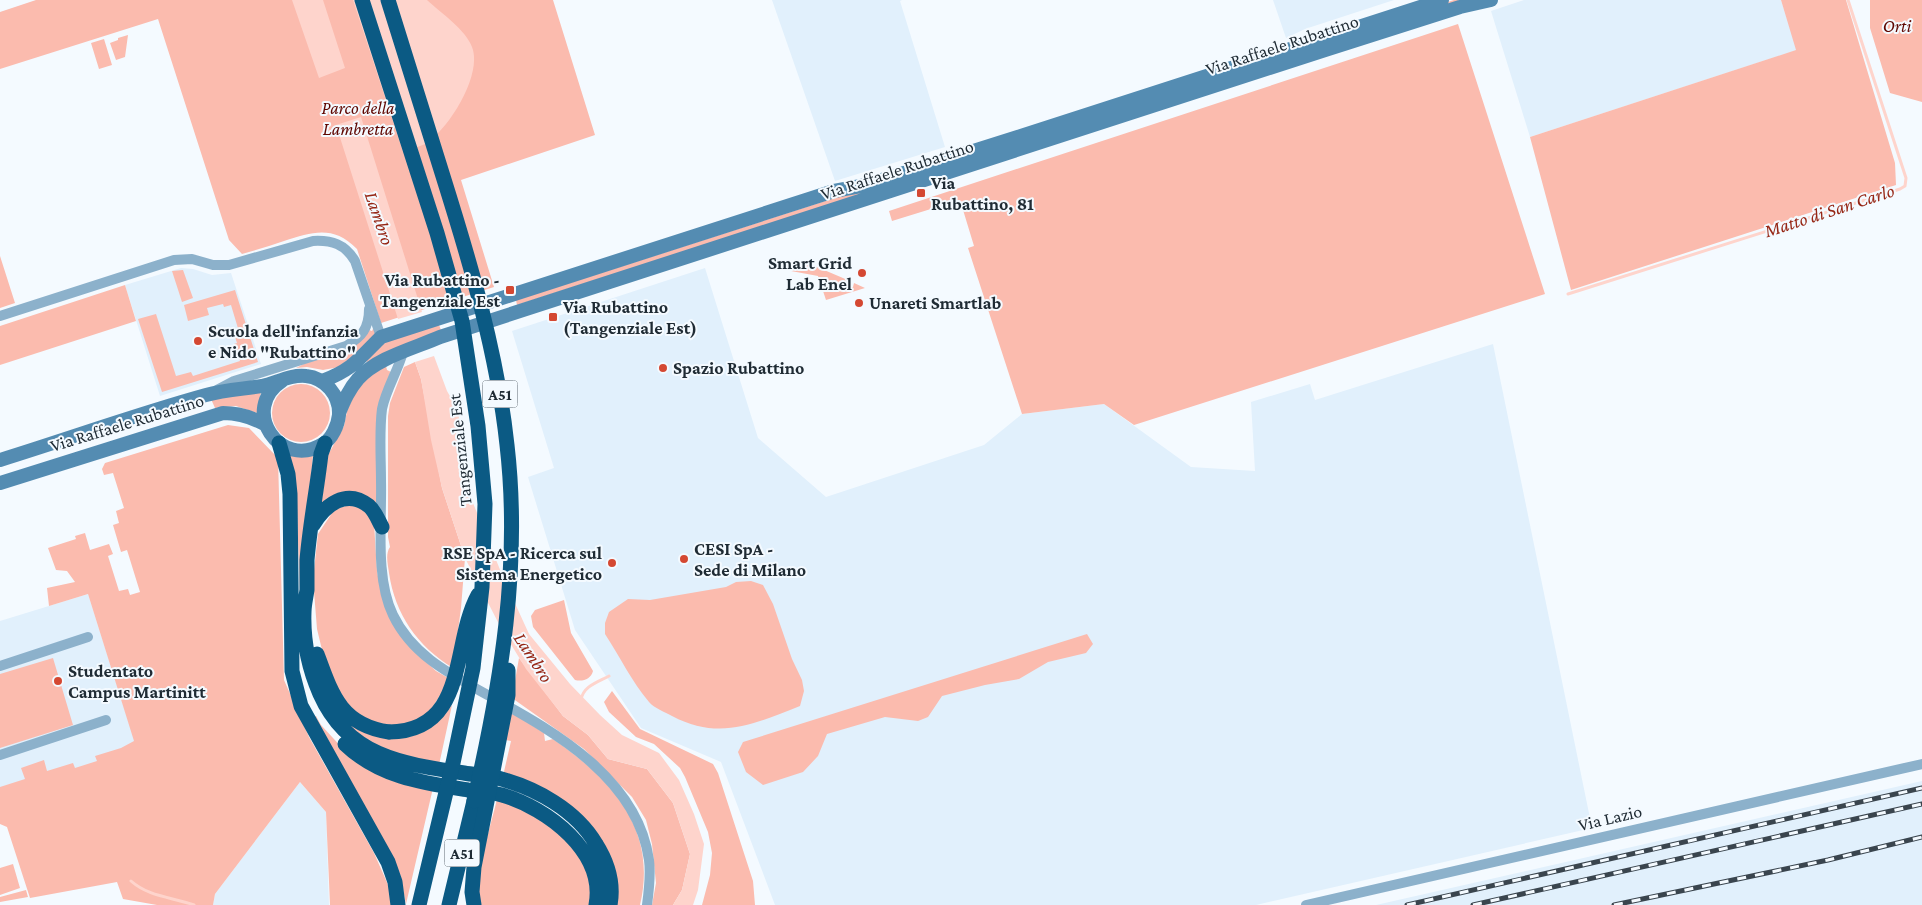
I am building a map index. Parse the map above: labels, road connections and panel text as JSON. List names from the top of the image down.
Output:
{
  "streets": {
    "highway": ["A51", "Tangenziale Est"],
    "street": ["Via Raffaele Rubattino", "Via Lazio"]
  },
  "water": ["Matto di San Carlo", "Lambro"],
  "parks": ["Orti", "Parco della Lambretta"],
  "places": {
    "transit": ["Via Rubattino, 81", "Via Rubattino - Tangenziale Est", "Via Rubattino (Tangenziale Est)"],
    "other": [
      "Smart Grid Lab Enel",
      "Unareti Smartlab",
      "Scuola dell'infanzia e Nido \"Rubattino\"",
      "Spazio Rubattino",
      "CESI SpA - Sede di Milano",
      "RSE SpA - Ricerca sul Sistema Energetico",
      "Studentato Campus Martinitt"
    ]
  }
}
